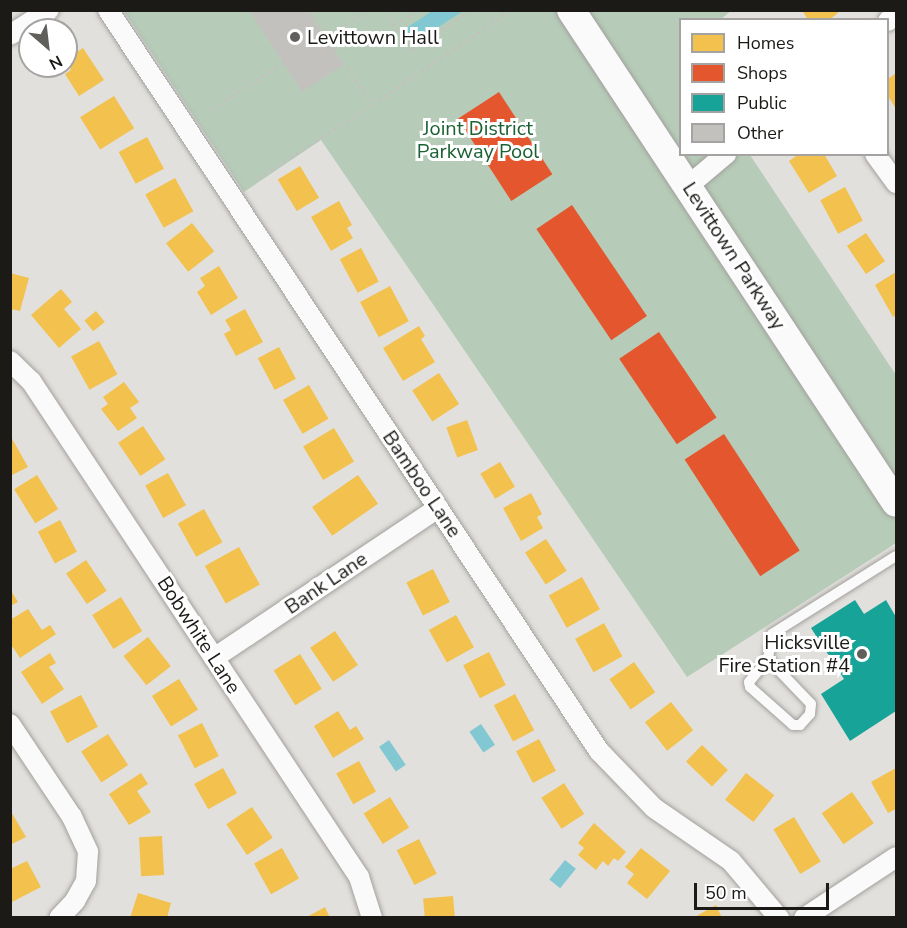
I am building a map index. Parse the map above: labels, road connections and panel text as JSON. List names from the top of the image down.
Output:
{
  "streets": {
    "street": [
      "Levittown Parkway",
      "Bamboo Lane",
      "Bank Lane",
      "Bobwhite Lane"
    ]
  },
  "crossings": [
    ["Bamboo Lane", "Bank Lane"],
    ["Bank Lane", "Bobwhite Lane"]
  ],
  "parks": ["Joint District Parkway Pool"],
  "places": ["Levittown Hall", "Hicksville Fire Station #4"],
  "legend": [
    "Homes",
    "Shops",
    "Public",
    "Other"
  ],
  "scale_bar": "50 m",
  "north": "bottom right"
}
